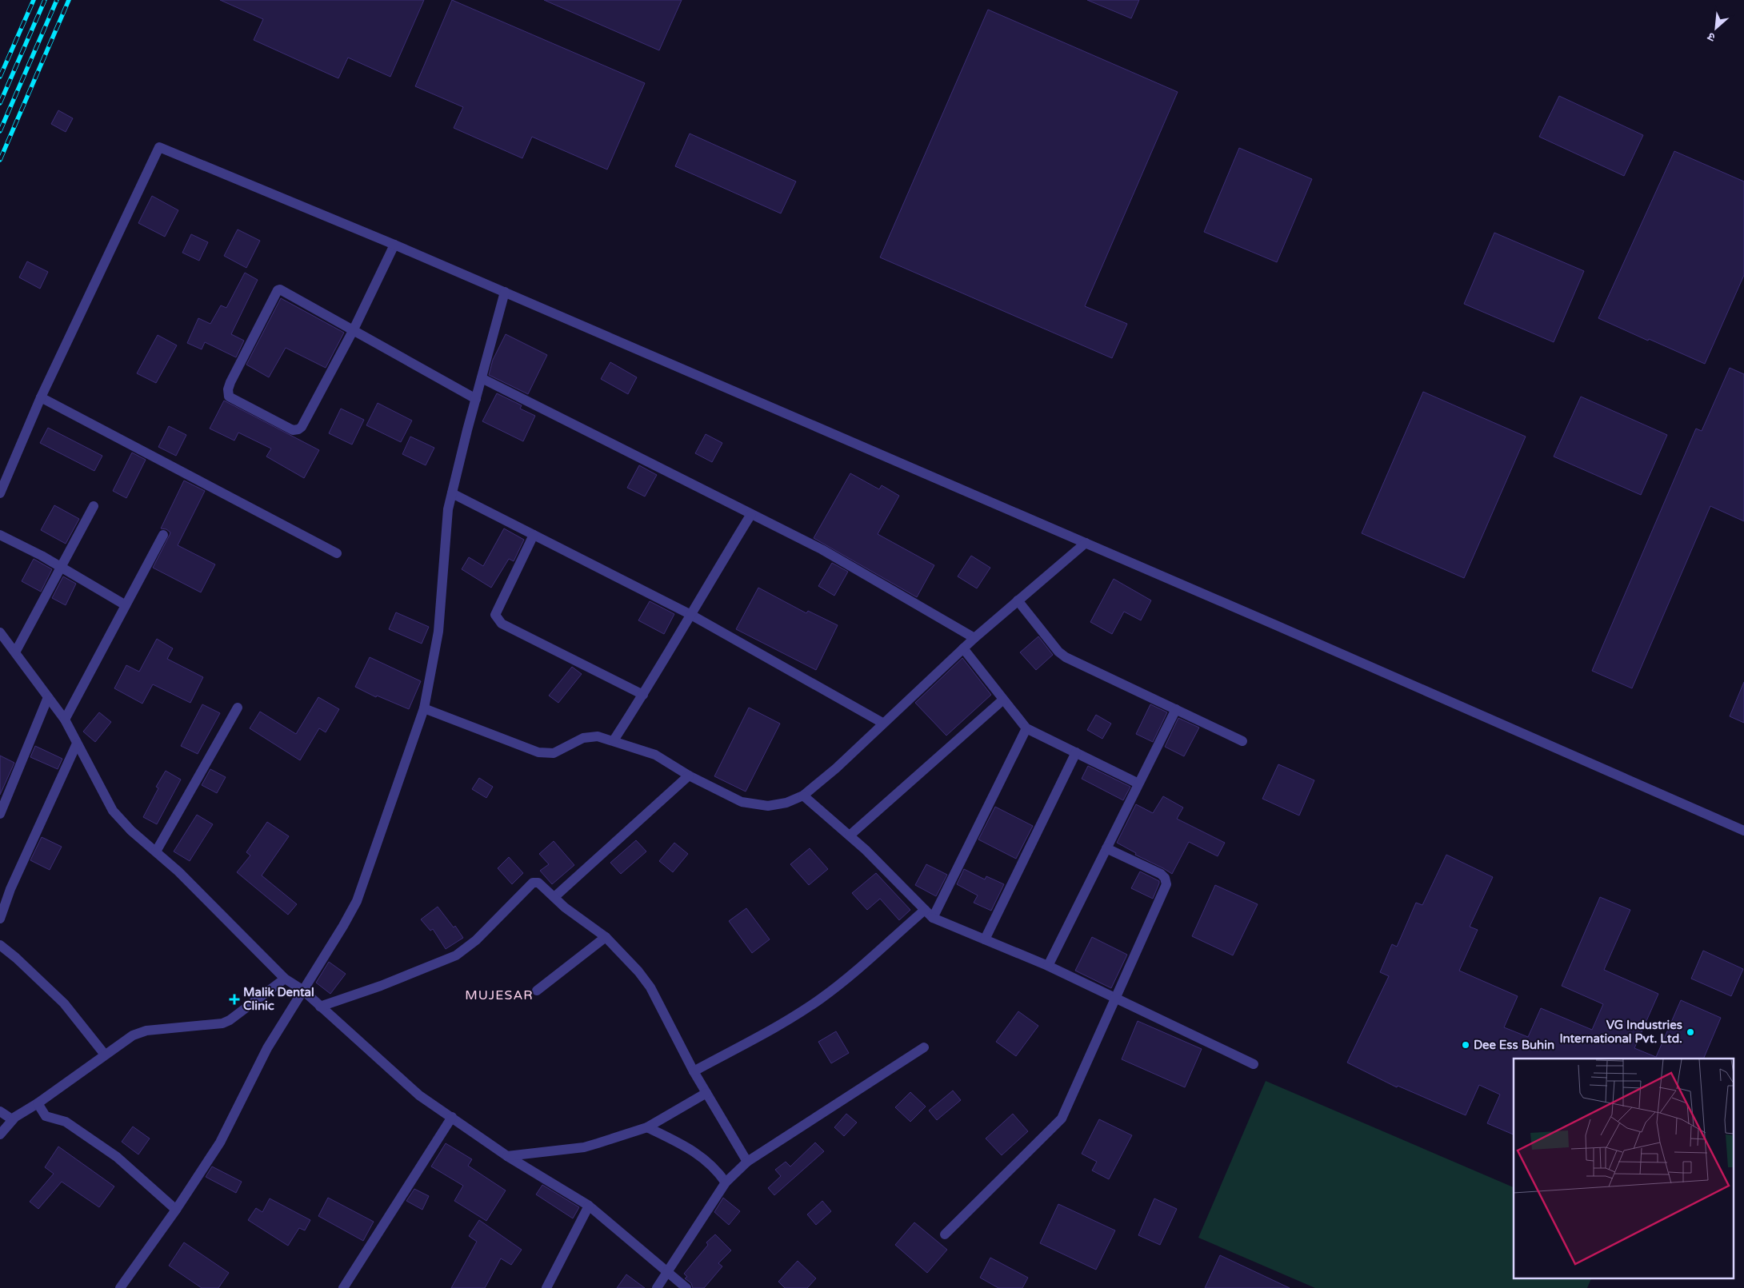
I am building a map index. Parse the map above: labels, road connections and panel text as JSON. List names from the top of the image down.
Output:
{
  "districts": ["MUJESAR"],
  "places": {
    "health": ["Malik Dental Clinic"],
    "other": ["VG Industries International Pvt. Ltd.", "Dee Ess Buhin"]
  },
  "north": "bottom left"
}
